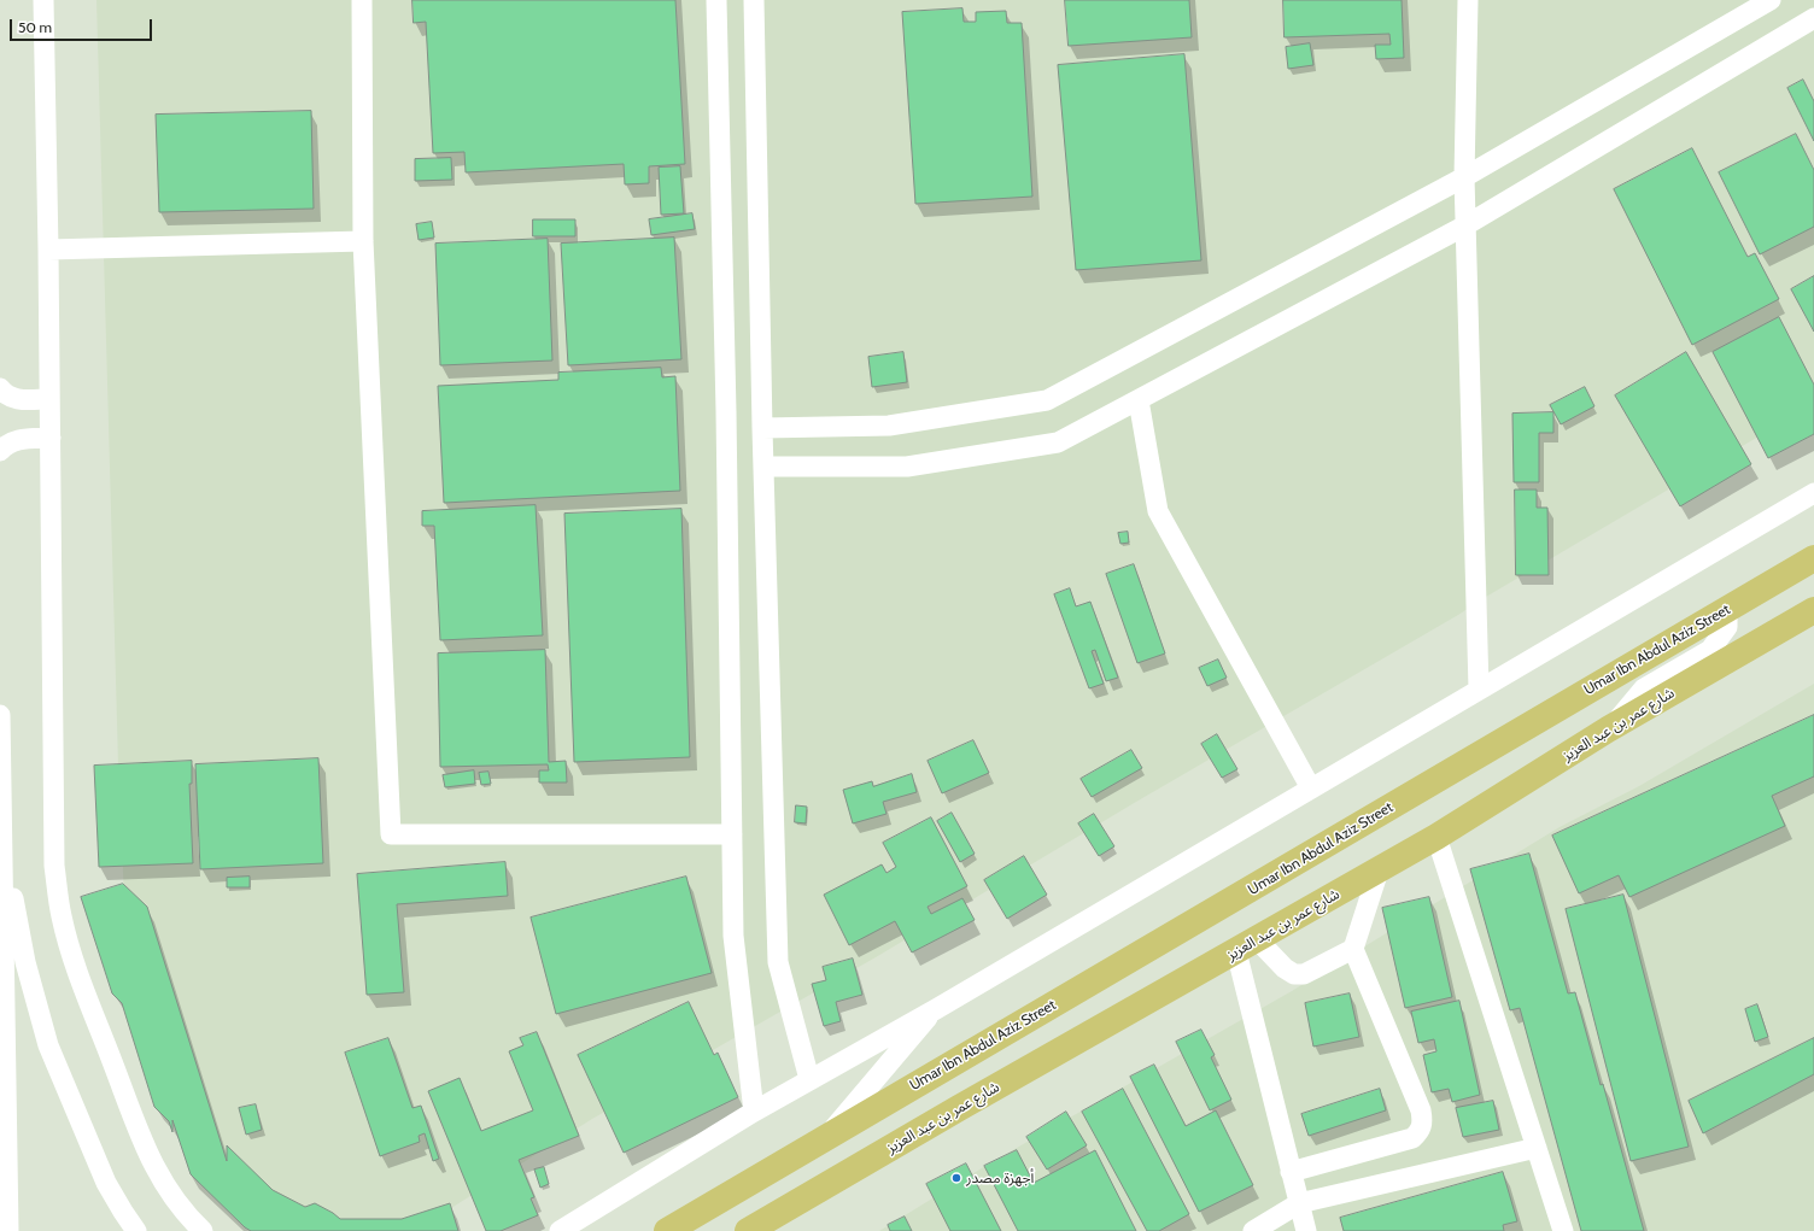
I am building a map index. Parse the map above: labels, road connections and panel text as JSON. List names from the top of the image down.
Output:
{
  "streets": {
    "main road": ["Umar Ibn Abdul Aziz Street", "شارع عمر بن عبد العزيز"]
  },
  "places": ["أجهزة مصدر"],
  "scale_bar": "50 m"
}
